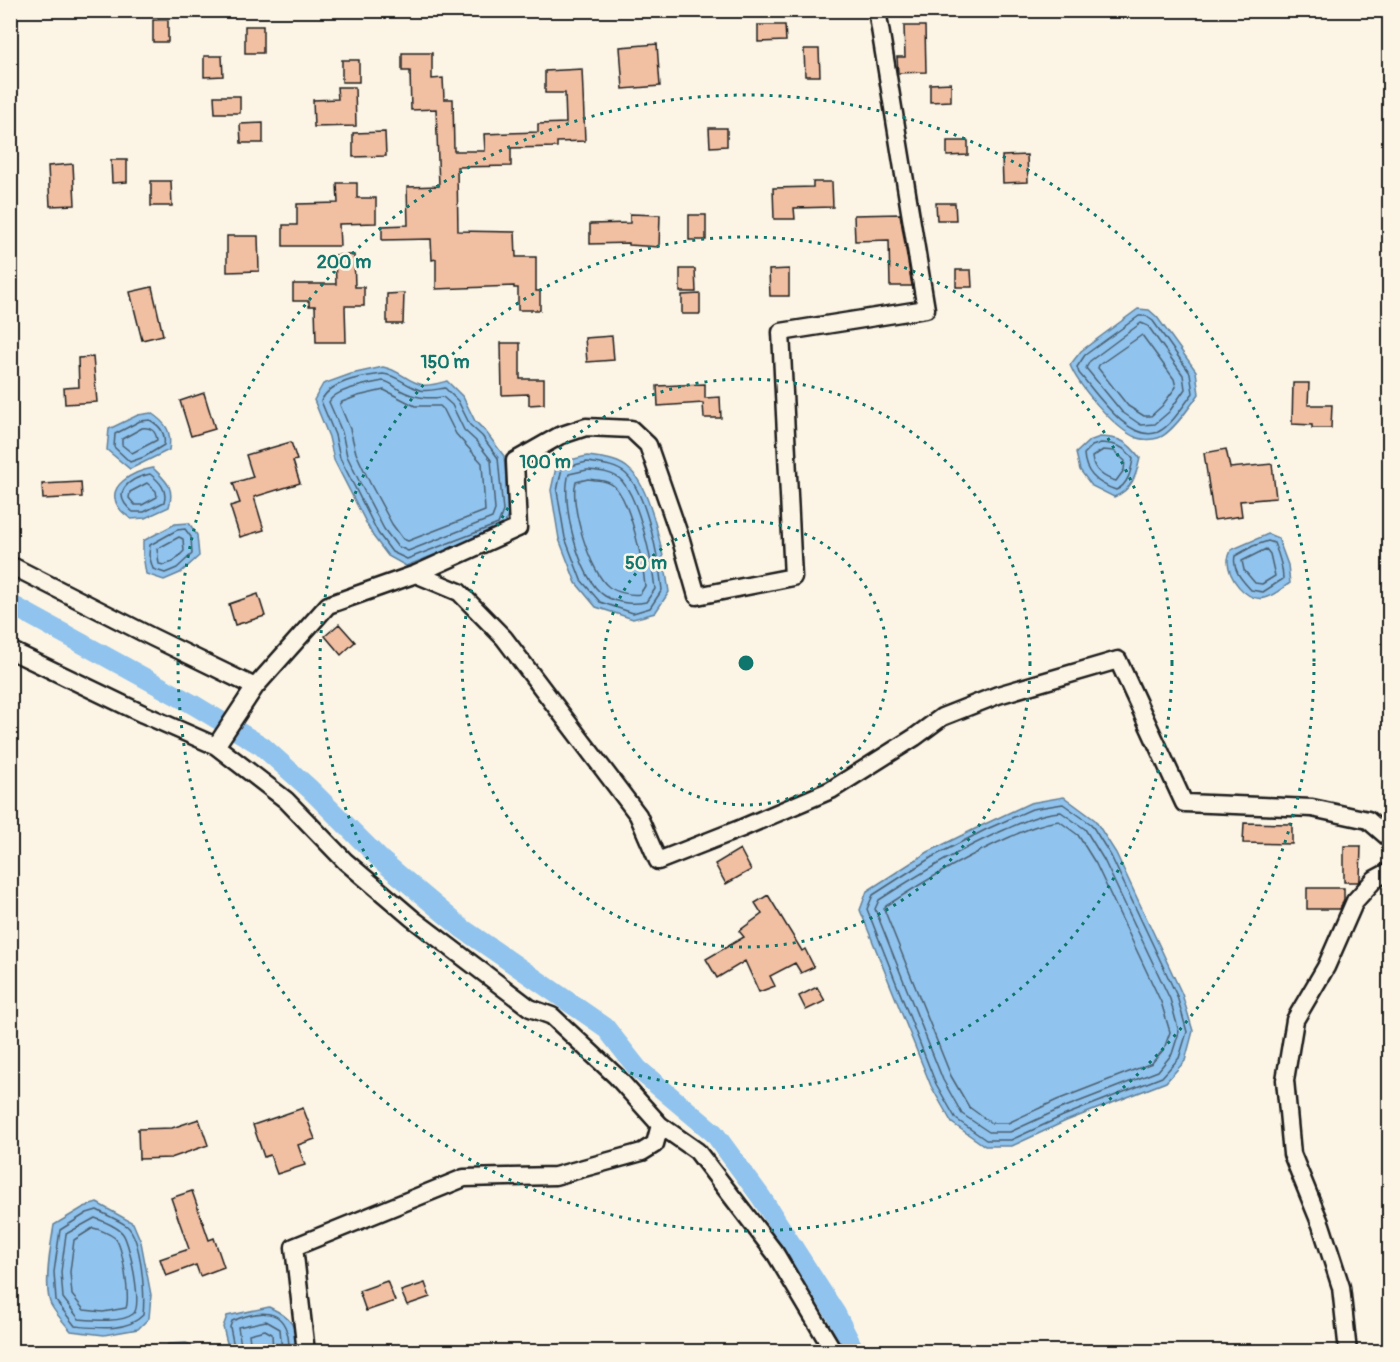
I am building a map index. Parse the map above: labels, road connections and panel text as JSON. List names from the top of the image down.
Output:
{
  "rings": [
    "200 m",
    "150 m",
    "100 m",
    "50 m"
  ]
}
